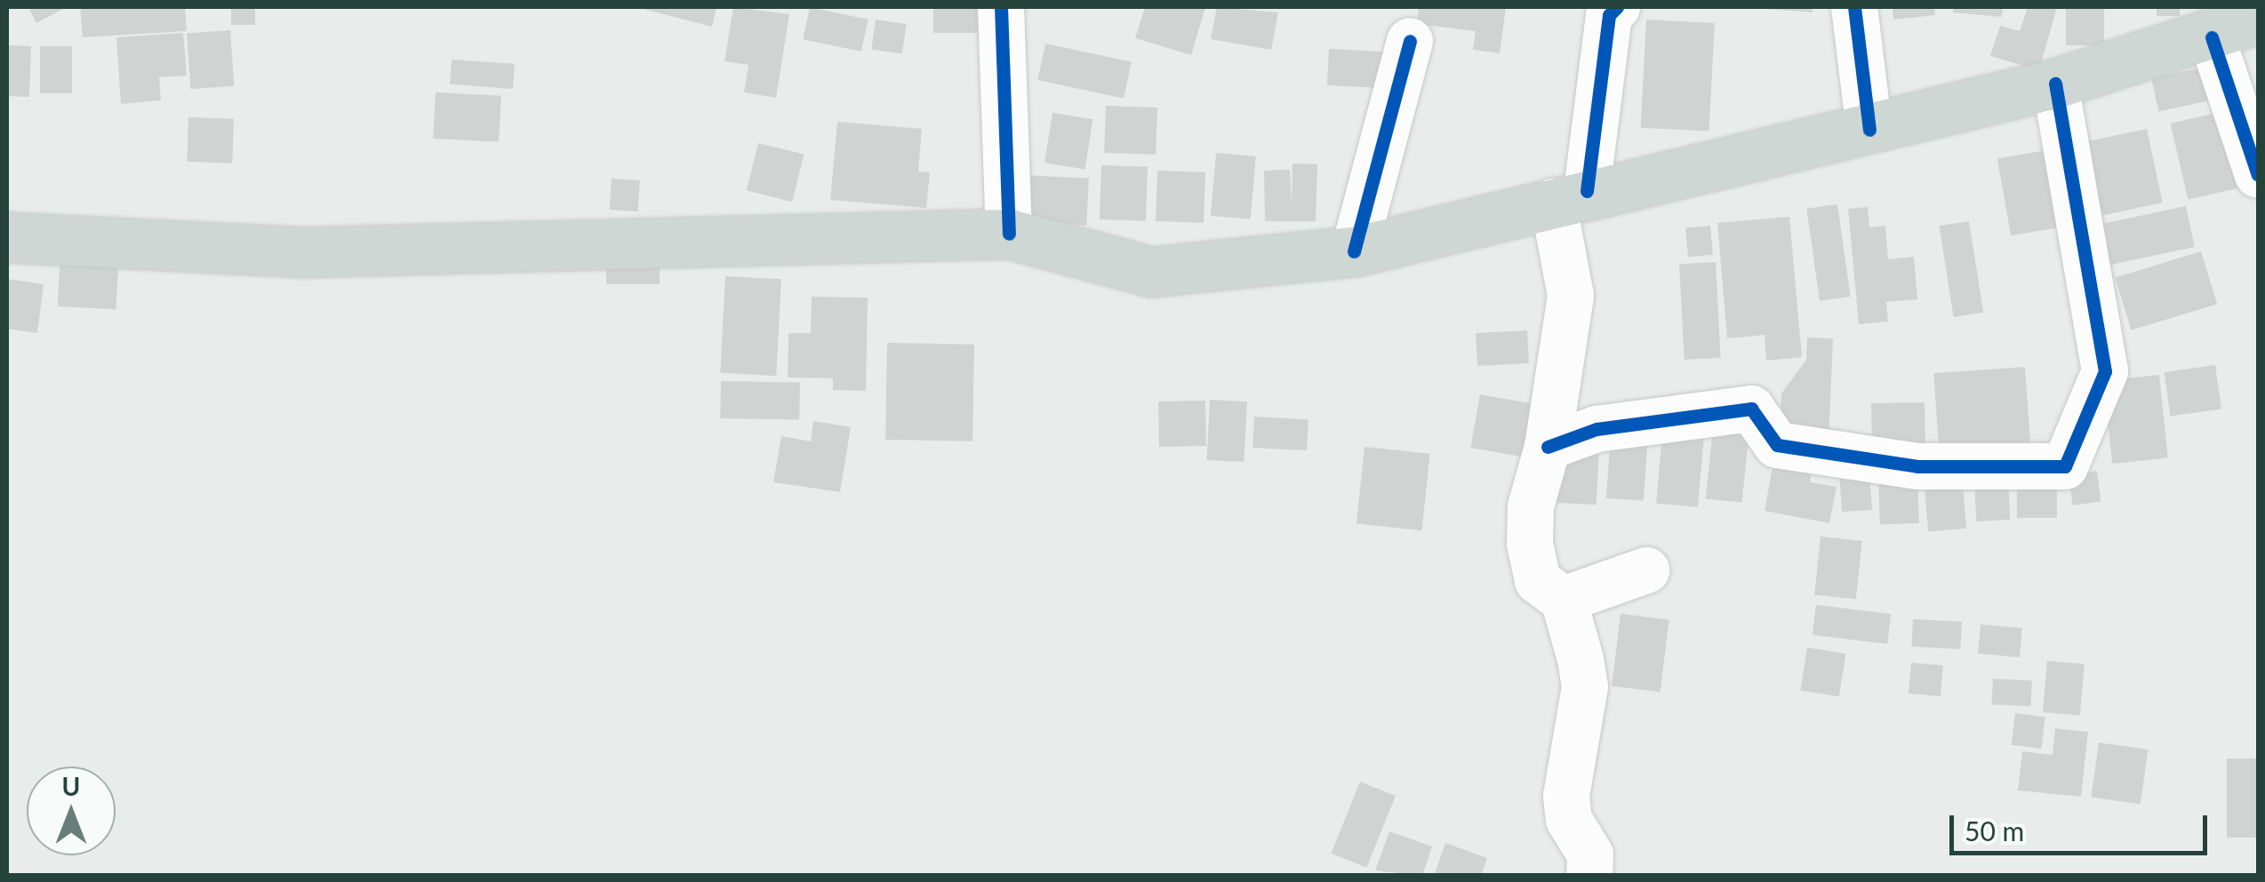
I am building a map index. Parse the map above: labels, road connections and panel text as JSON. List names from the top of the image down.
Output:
{
  "scale_bar": "50 m",
  "north": "top"
}
